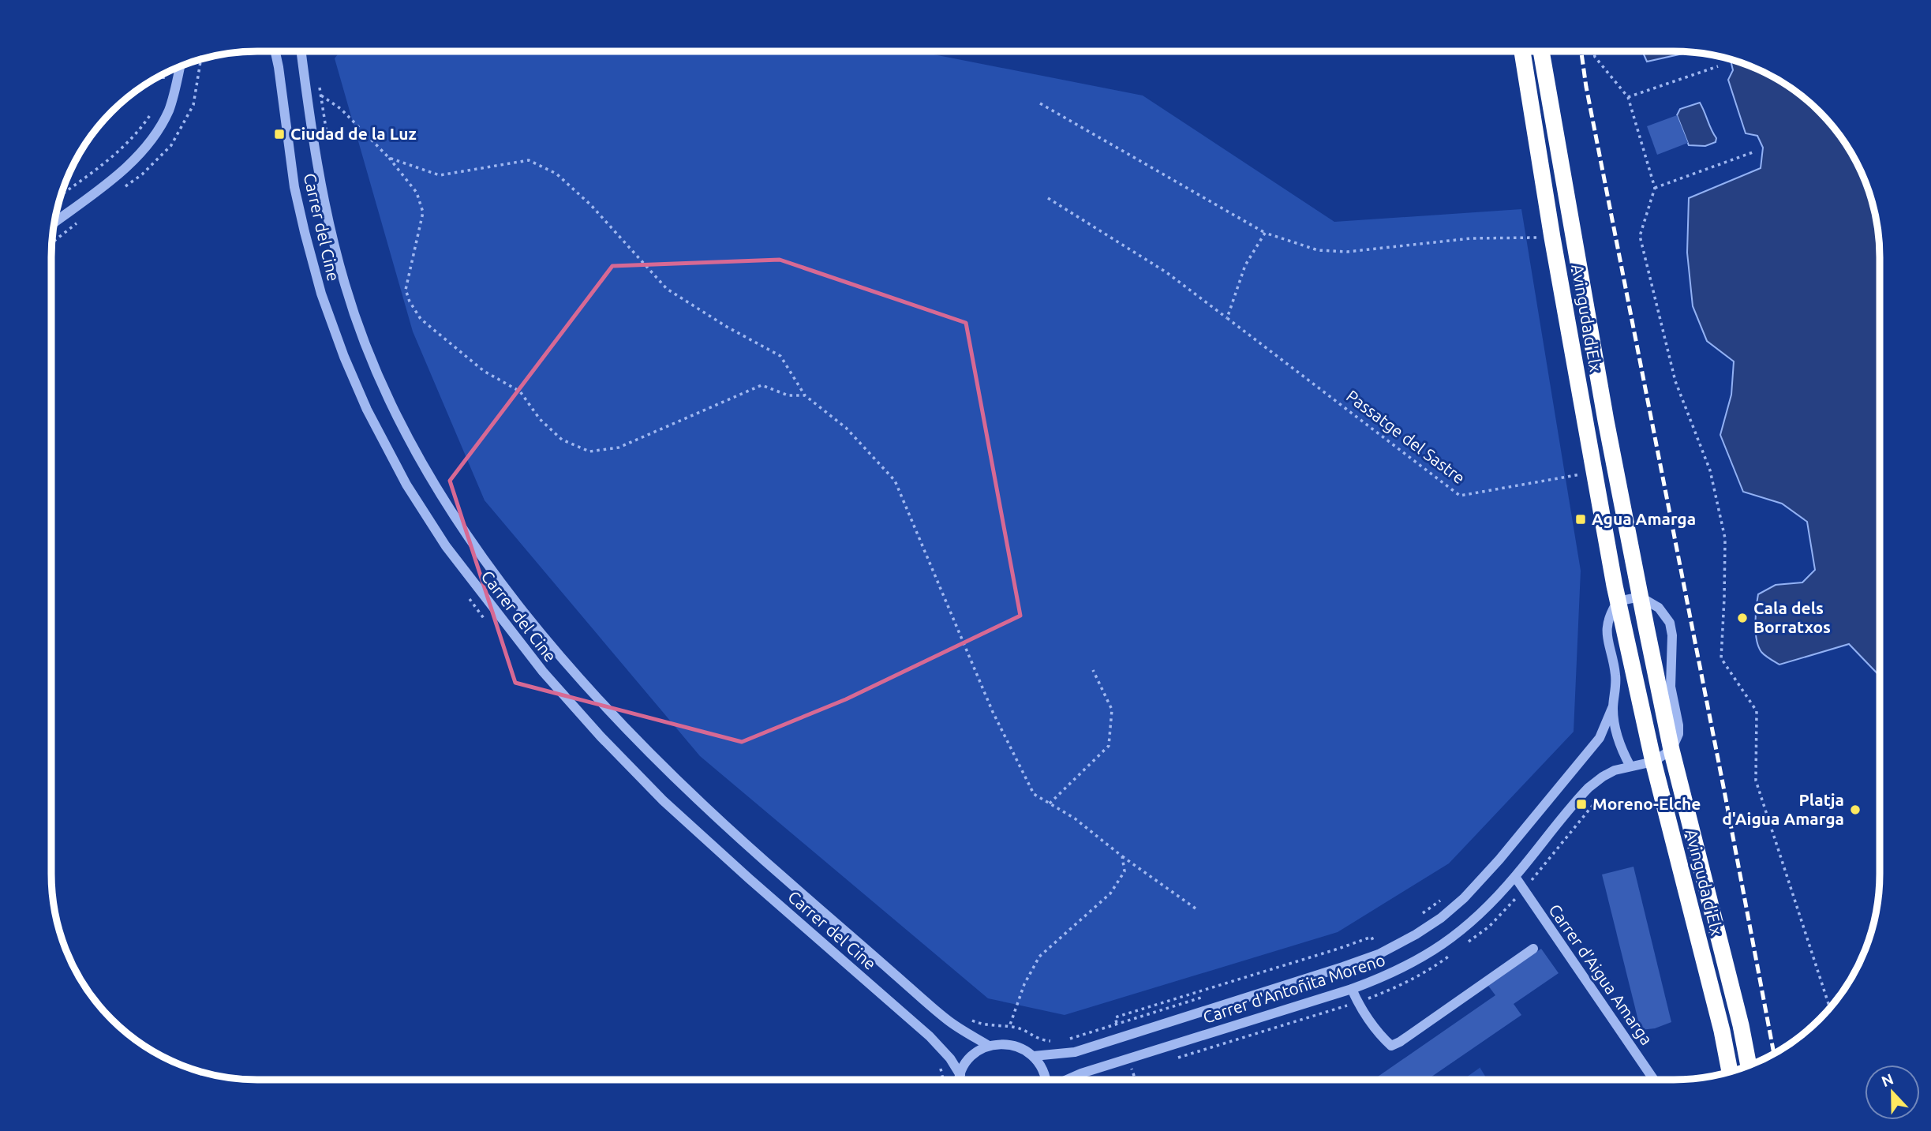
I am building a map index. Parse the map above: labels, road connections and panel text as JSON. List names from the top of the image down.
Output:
{
  "streets": {
    "highway": ["Avinguda d'Elx"],
    "street": ["Carrer del Cine", "Carrer d'Aigua Amarga", "Carrer d'Antoñita Moreno"],
    "path": ["Passatge del Sastre"]
  },
  "crossings": [
    ["Avinguda d'Elx", "Passatge del Sastre"],
    ["Avinguda d'Elx", "Carrer d'Antoñita Moreno"],
    ["Carrer d'Aigua Amarga", "Carrer d'Antoñita Moreno"]
  ],
  "places": {
    "transit": ["Ciudad de la Luz", "Agua Amarga", "Moreno-Elche"],
    "other": ["Cala dels Borratxos", "Platja d'Aigua Amarga"]
  },
  "north": "top"
}
